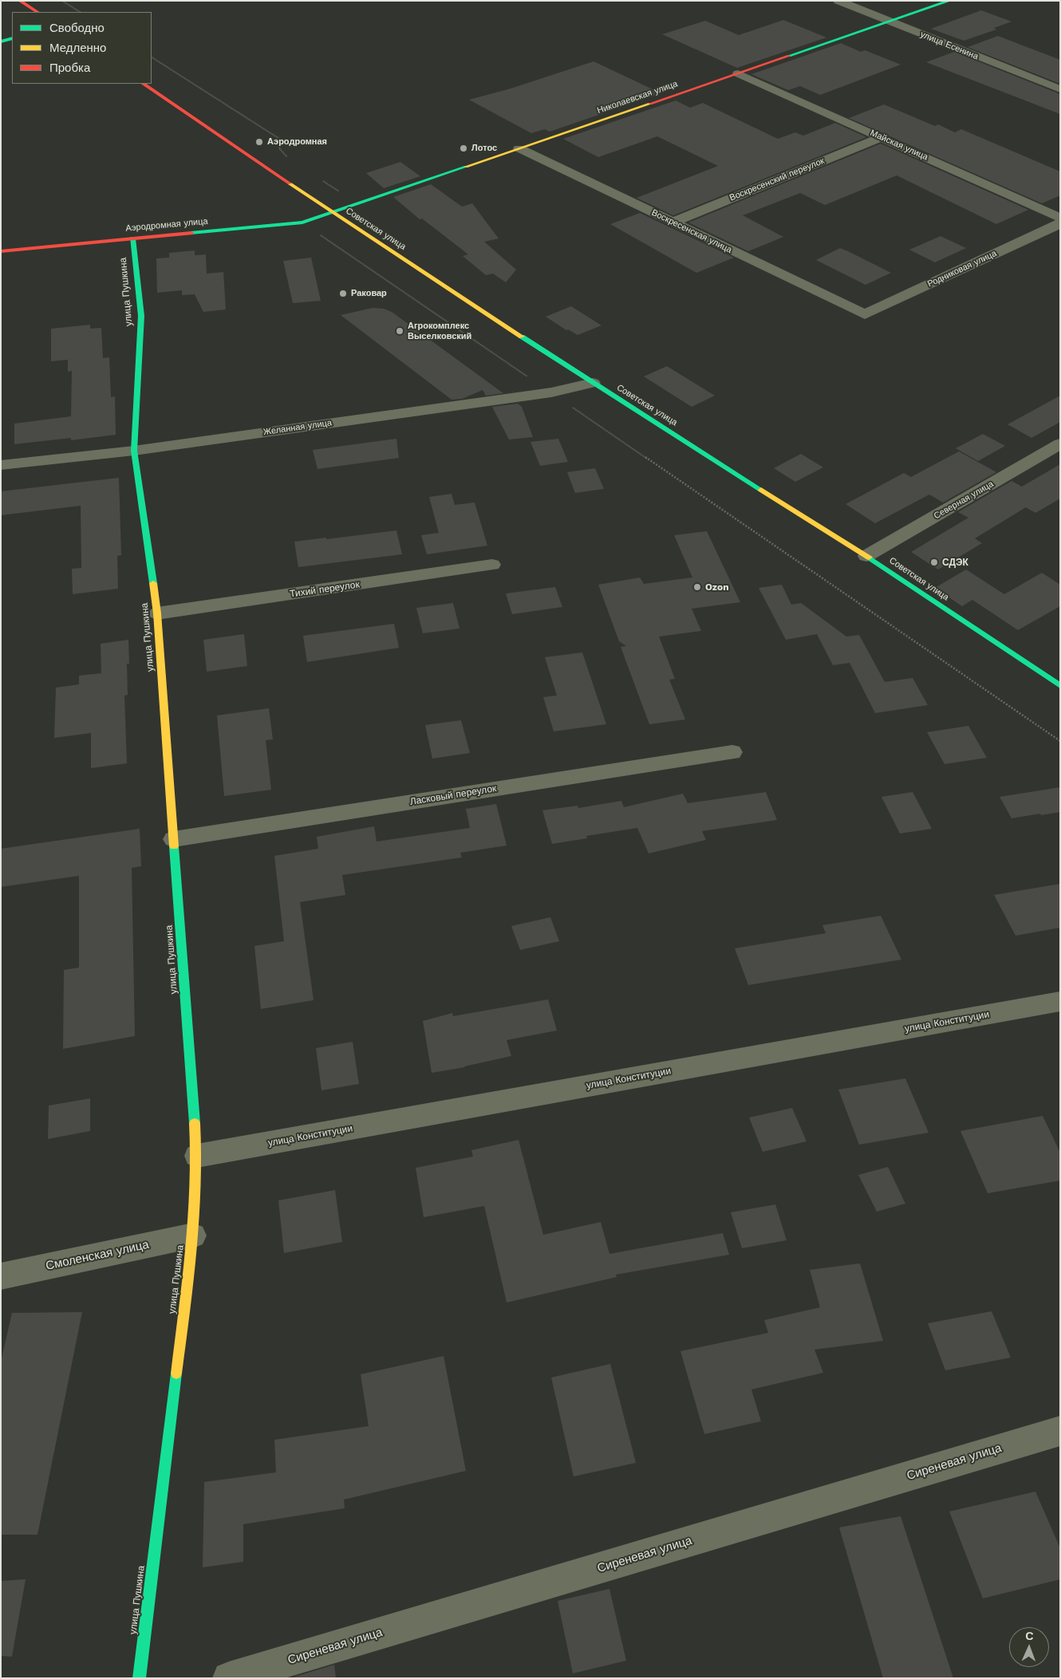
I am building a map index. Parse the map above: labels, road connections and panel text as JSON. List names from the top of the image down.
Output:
{
  "streets": {
    "street": [
      "улица Есенина",
      "Николаевская улица",
      "Майская улица",
      "Воскресенский переулок",
      "Аэродромная улица",
      "Советская улица",
      "Воскресенская улица",
      "Родниковая улица",
      "улица Пушкина",
      "Желанная улица",
      "Северная улица",
      "Тихий переулок",
      "Ласковый переулок",
      "улица Конституции",
      "Смоленская улица",
      "Сиреневая улица"
    ]
  },
  "crossings": [
    ["улица Есенина", "Николаевская улица"],
    ["Николаевская улица", "Майская улица"],
    ["Николаевская улица", "Аэродромная улица"],
    ["Николаевская улица", "Советская улица"],
    ["Николаевская улица", "Воскресенская улица"],
    ["Майская улица", "Воскресенский переулок"],
    ["Воскресенский переулок", "Воскресенская улица"],
    ["Аэродромная улица", "Советская улица"],
    ["Аэродромная улица", "улица Пушкина"],
    ["Советская улица", "Желанная улица"],
    ["Советская улица", "Северная улица"],
    ["Воскресенская улица", "Родниковая улица"],
    ["улица Пушкина", "Желанная улица"],
    ["улица Пушкина", "Тихий переулок"],
    ["улица Пушкина", "Ласковый переулок"],
    ["улица Пушкина", "улица Конституции"],
    ["улица Пушкина", "Смоленская улица"]
  ],
  "places": [
    "Аэродромная",
    "Лотос",
    "Раковар",
    "Агрокомплекс Выселковский",
    "СДЭК",
    "Ozon"
  ],
  "legend": ["Свободно", "Медленно", "Пробка"],
  "north": "top"
}
